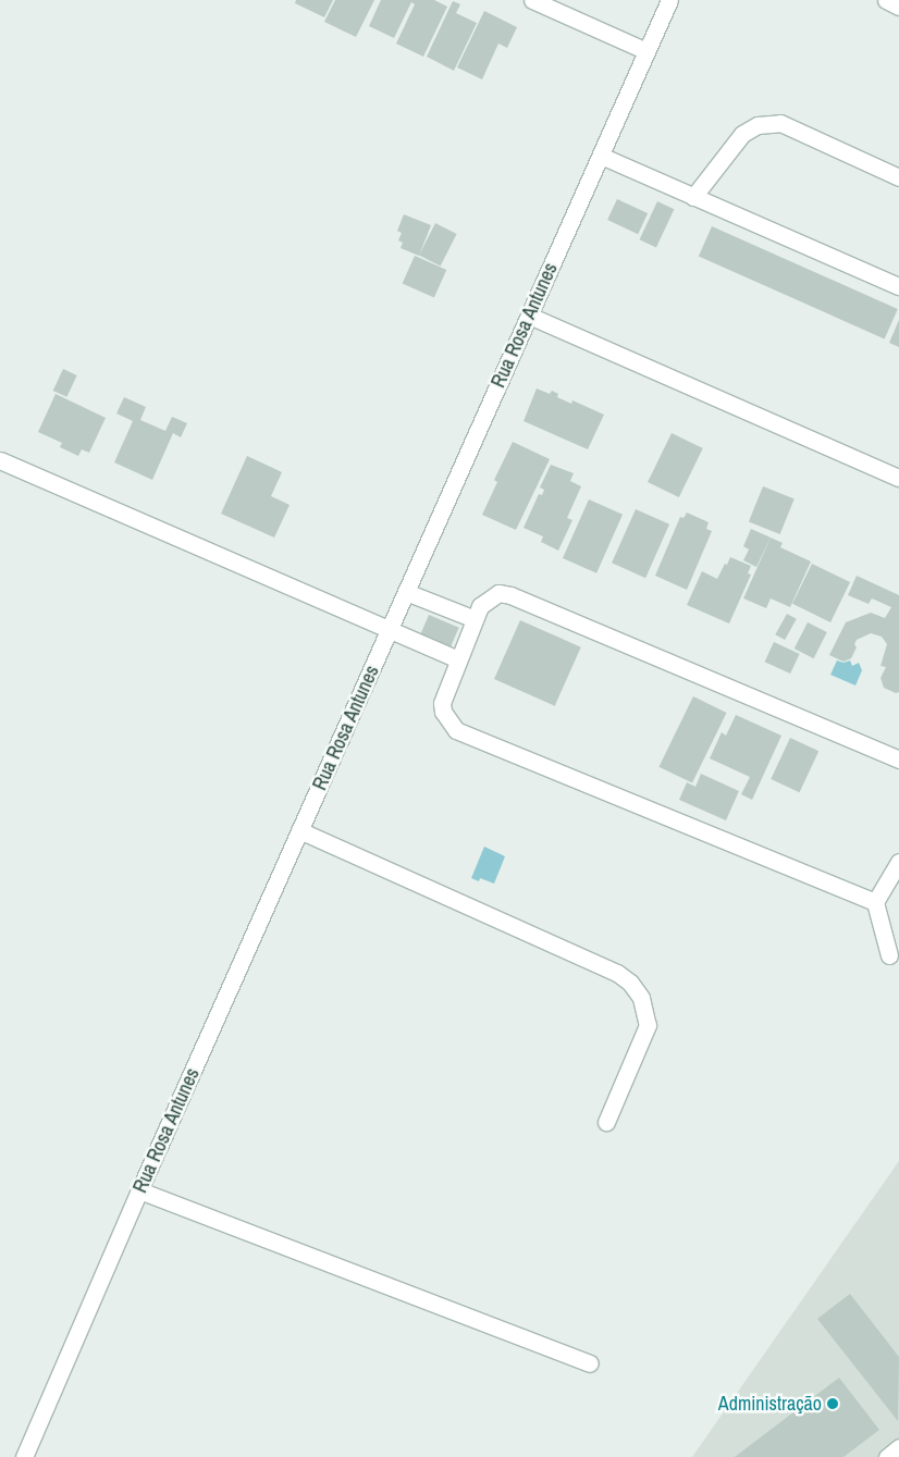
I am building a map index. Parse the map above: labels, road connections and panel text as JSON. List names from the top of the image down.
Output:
{
  "streets": {
    "street": ["Rua Rosa Antunes"]
  },
  "places": ["Administração"]
}
